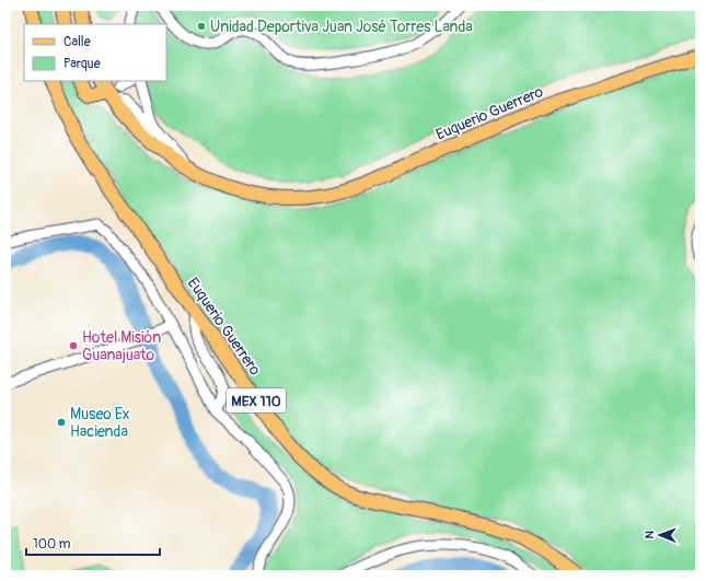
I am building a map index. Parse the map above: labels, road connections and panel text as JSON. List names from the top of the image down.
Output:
{
  "streets": {
    "main road": ["Euquerio Guerrero", "MEX 110"]
  },
  "places": ["Unidad Deportiva Juan José Torres Landa", "Hotel Misión Guanajuato", "Museo Ex Hacienda"],
  "legend": ["Calle", "Parque"],
  "scale_bar": "100 m",
  "north": "left"
}
